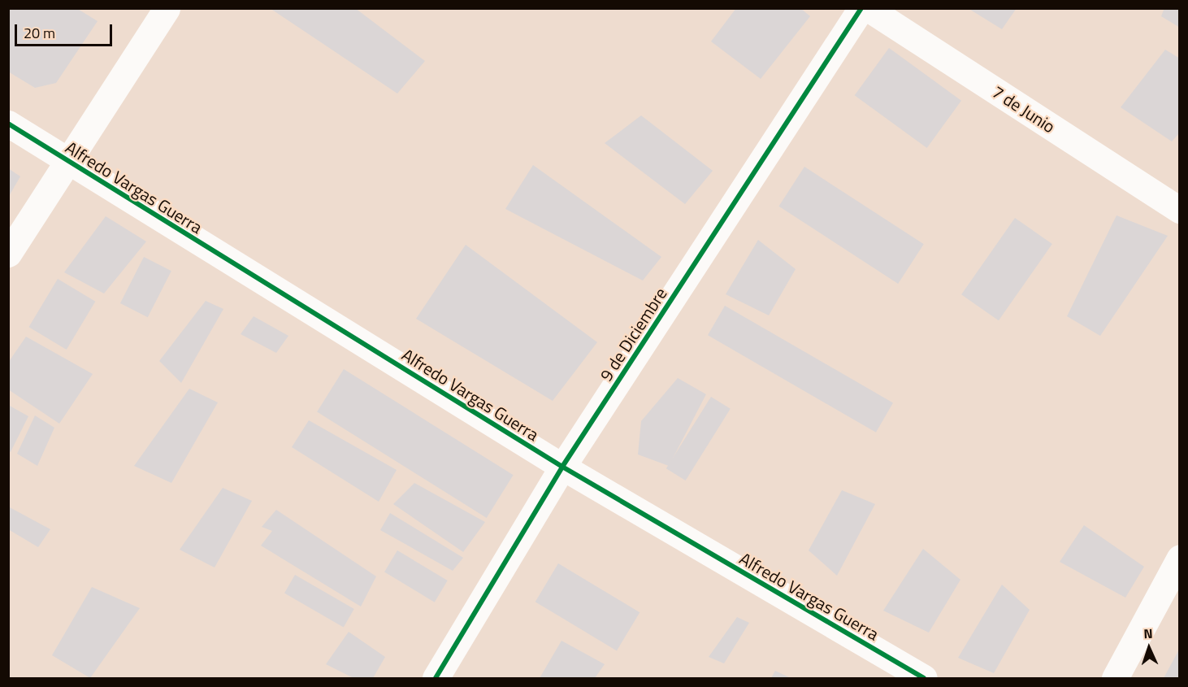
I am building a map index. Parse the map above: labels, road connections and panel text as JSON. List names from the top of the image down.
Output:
{
  "streets": {
    "street": ["7 de Junio", "Alfredo Vargas Guerra", "9 de Diciembre"]
  },
  "crossings": [
    ["Alfredo Vargas Guerra", "9 de Diciembre"]
  ],
  "scale_bar": "20 m",
  "north": "top"
}
